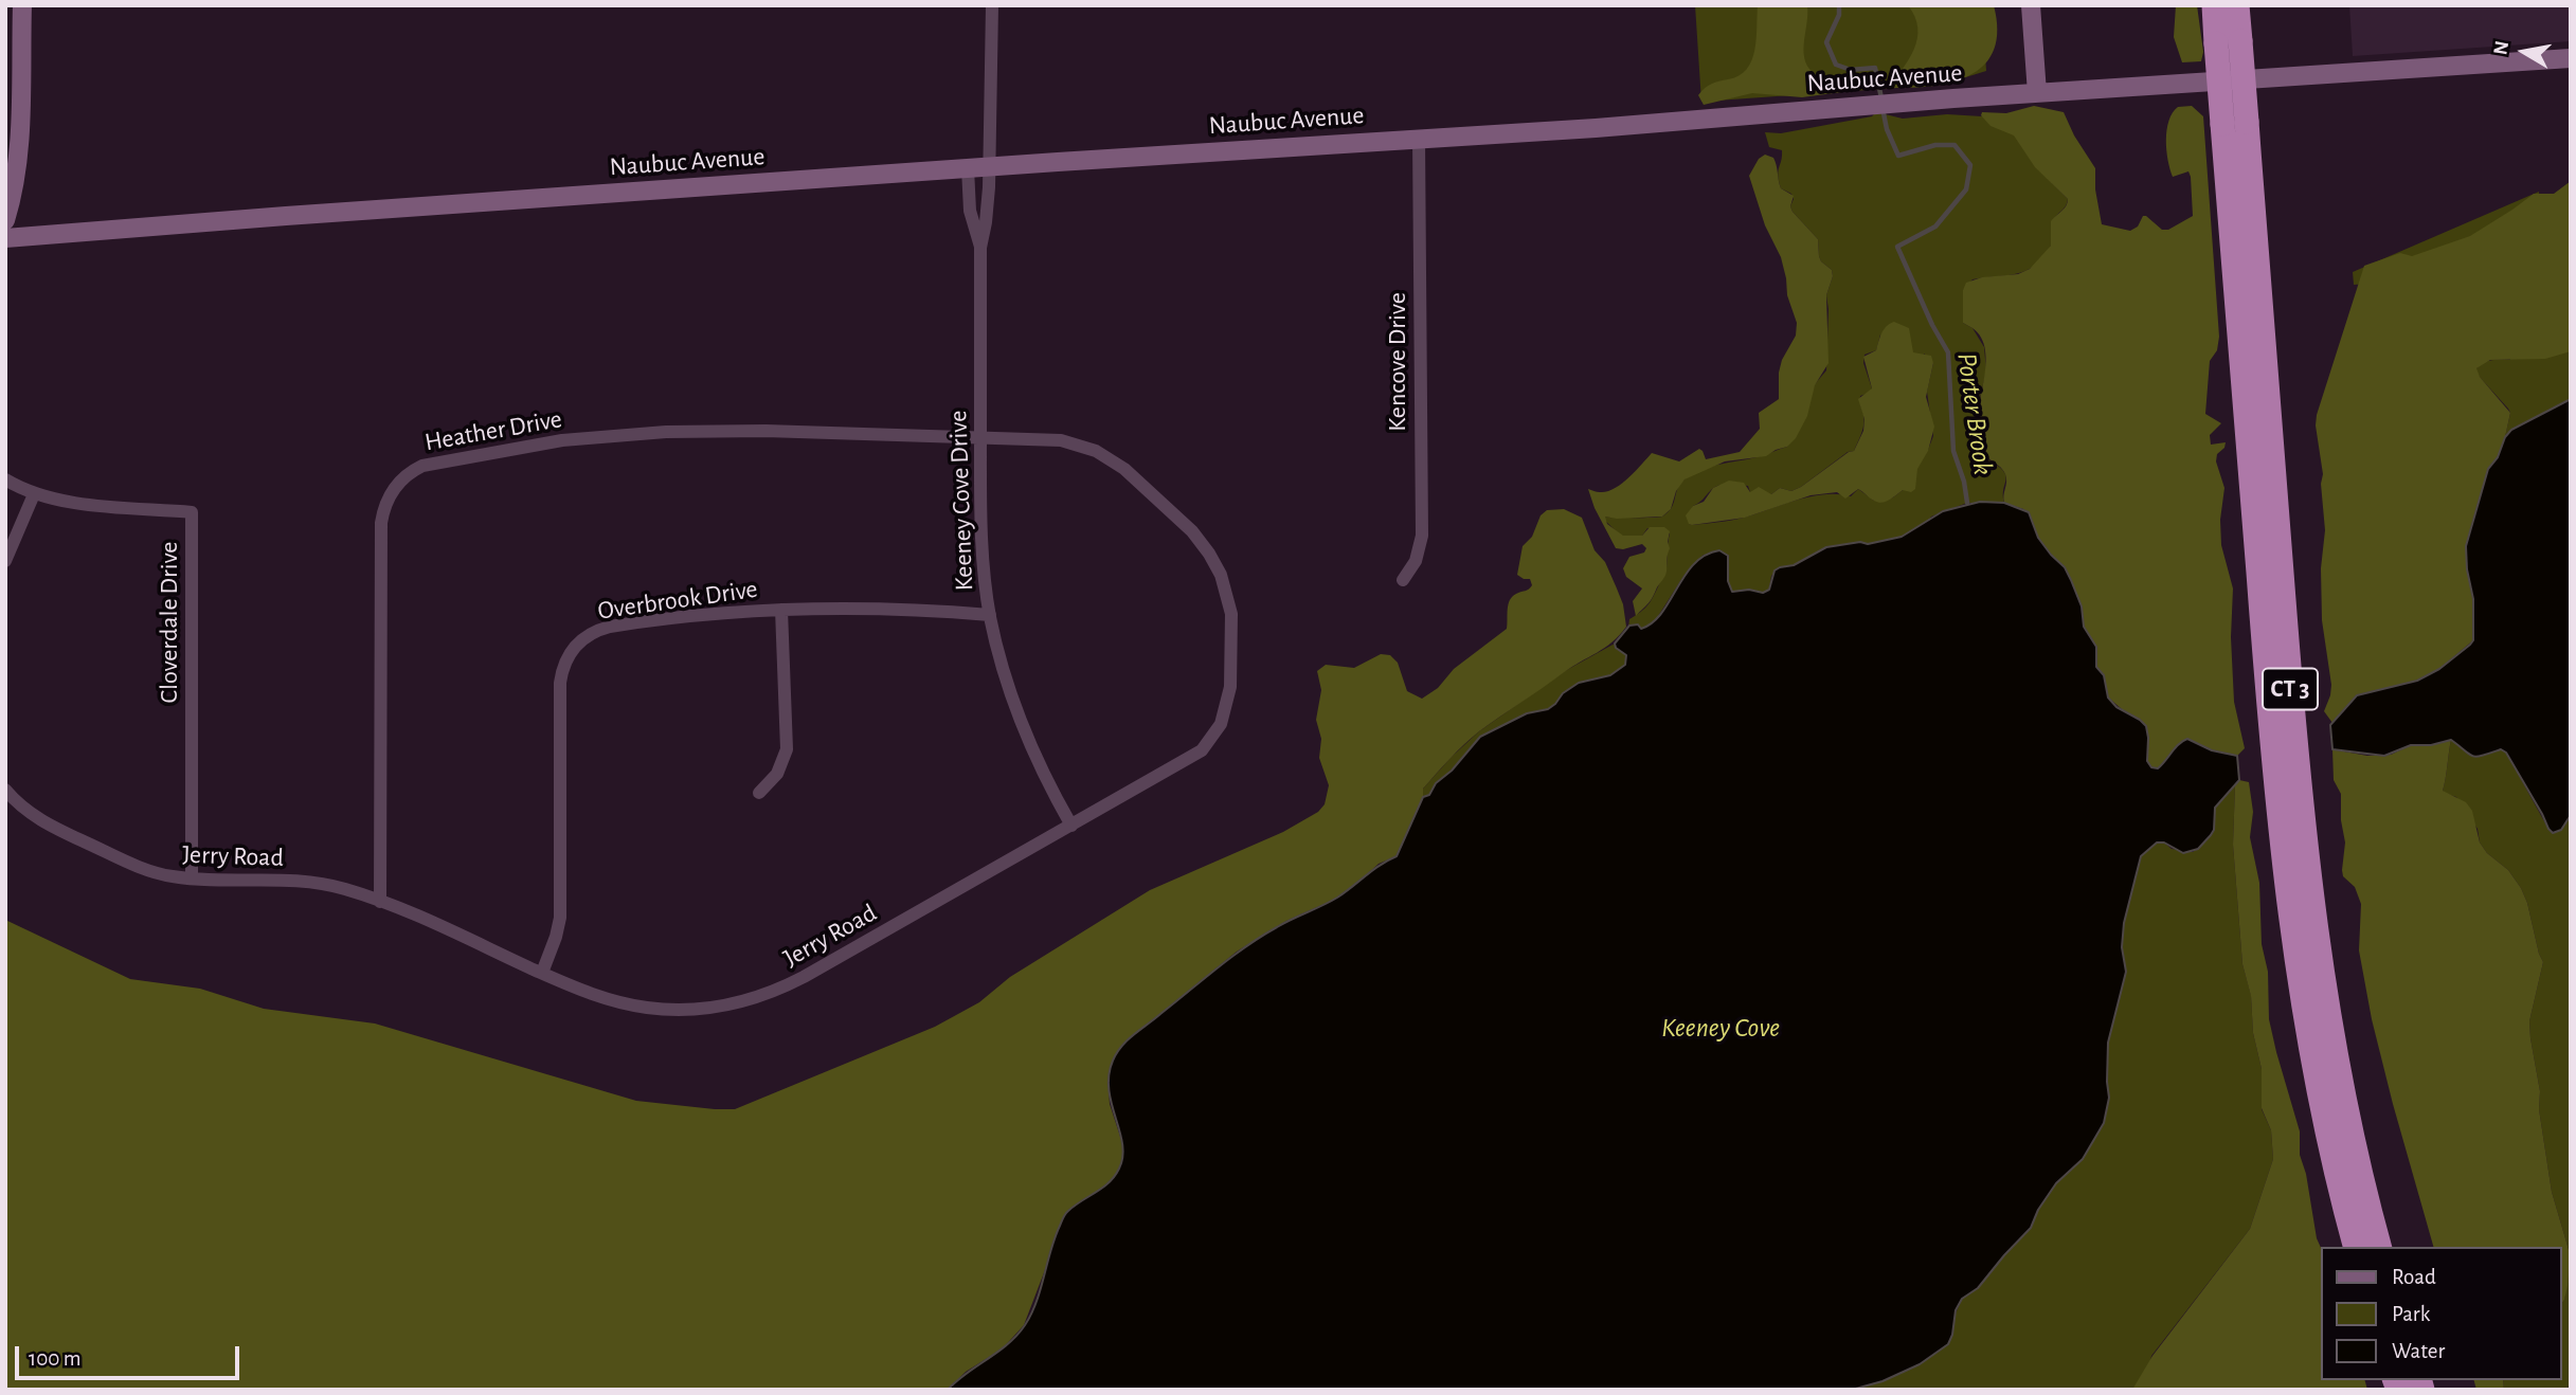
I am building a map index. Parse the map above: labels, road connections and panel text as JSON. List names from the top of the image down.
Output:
{
  "streets": {
    "highway": ["CT 3"],
    "main road": ["Naubuc Avenue"],
    "street": [
      "Kencove Drive",
      "Heather Drive",
      "Keeney Cove Drive",
      "Overbrook Drive",
      "Cloverdale Drive",
      "Jerry Road"
    ]
  },
  "crossings": [
    ["Naubuc Avenue", "Kencove Drive"],
    ["Naubuc Avenue", "Keeney Cove Drive"],
    ["Heather Drive", "Keeney Cove Drive"],
    ["Heather Drive", "Jerry Road"],
    ["Keeney Cove Drive", "Overbrook Drive"],
    ["Keeney Cove Drive", "Jerry Road"],
    ["Overbrook Drive", "Jerry Road"],
    ["Cloverdale Drive", "Jerry Road"]
  ],
  "water": ["Porter Brook", "Keeney Cove"],
  "legend": ["Road", "Park", "Water"],
  "scale_bar": "100 m",
  "north": "left"
}
